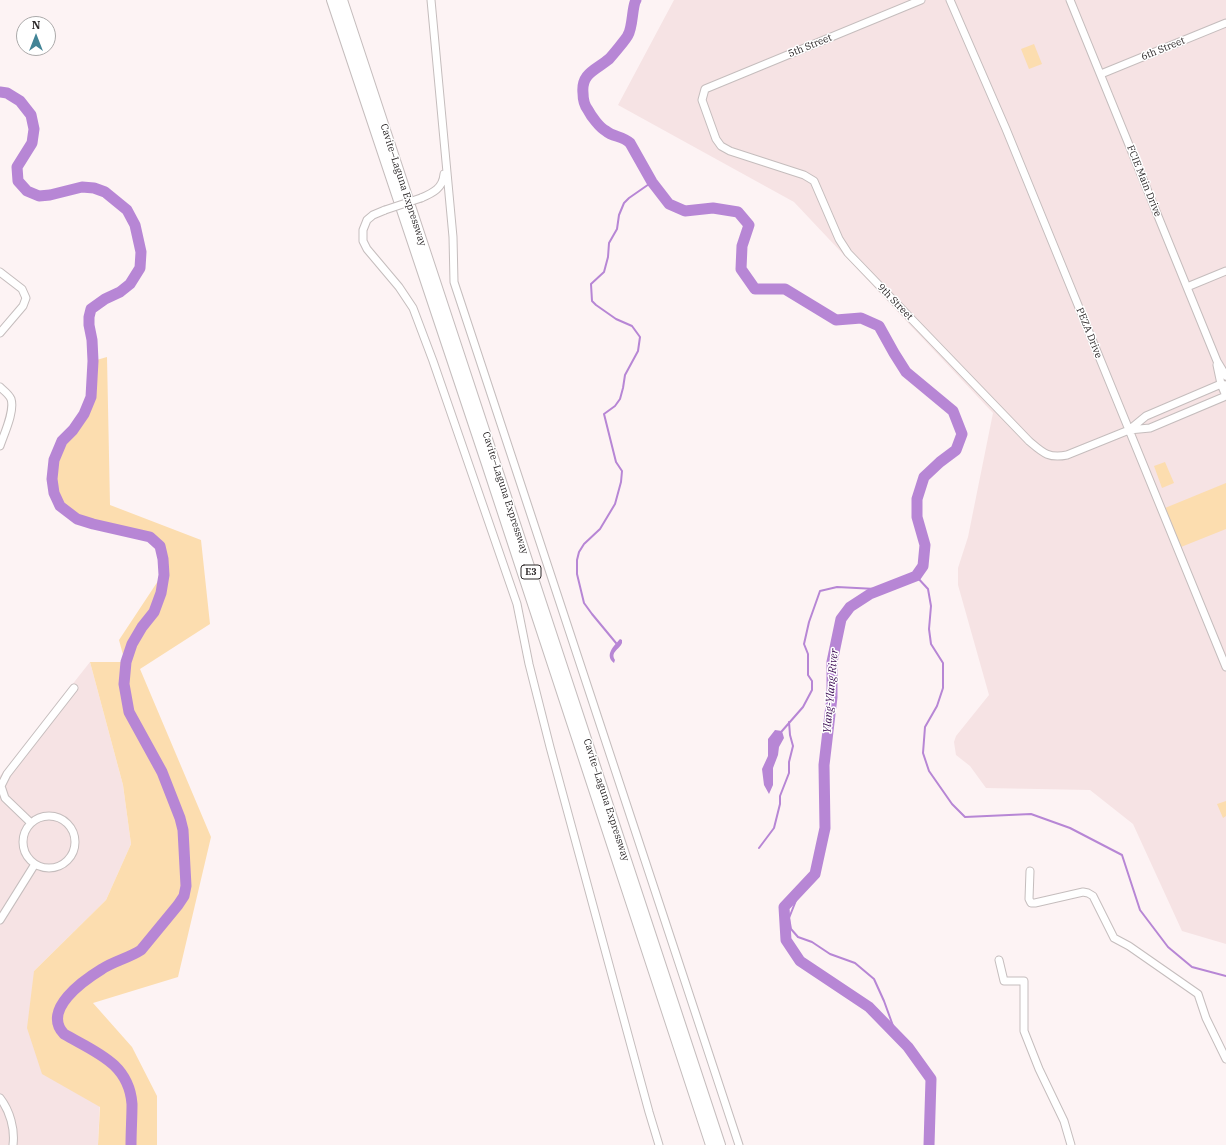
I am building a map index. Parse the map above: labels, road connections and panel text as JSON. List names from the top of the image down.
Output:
{
  "streets": {
    "highway": ["Cavite–Laguna Expressway", "E3"],
    "street": [
      "5th Street",
      "6th Street",
      "FCIE Main Drive",
      "9th Street",
      "PEZA Drive"
    ]
  },
  "crossings": [
    ["5th Street", "9th Street"],
    ["6th Street", "FCIE Main Drive"],
    ["FCIE Main Drive", "9th Street"],
    ["9th Street", "PEZA Drive"]
  ],
  "water": ["Ylang-Ylang River"],
  "north": "top"
}
